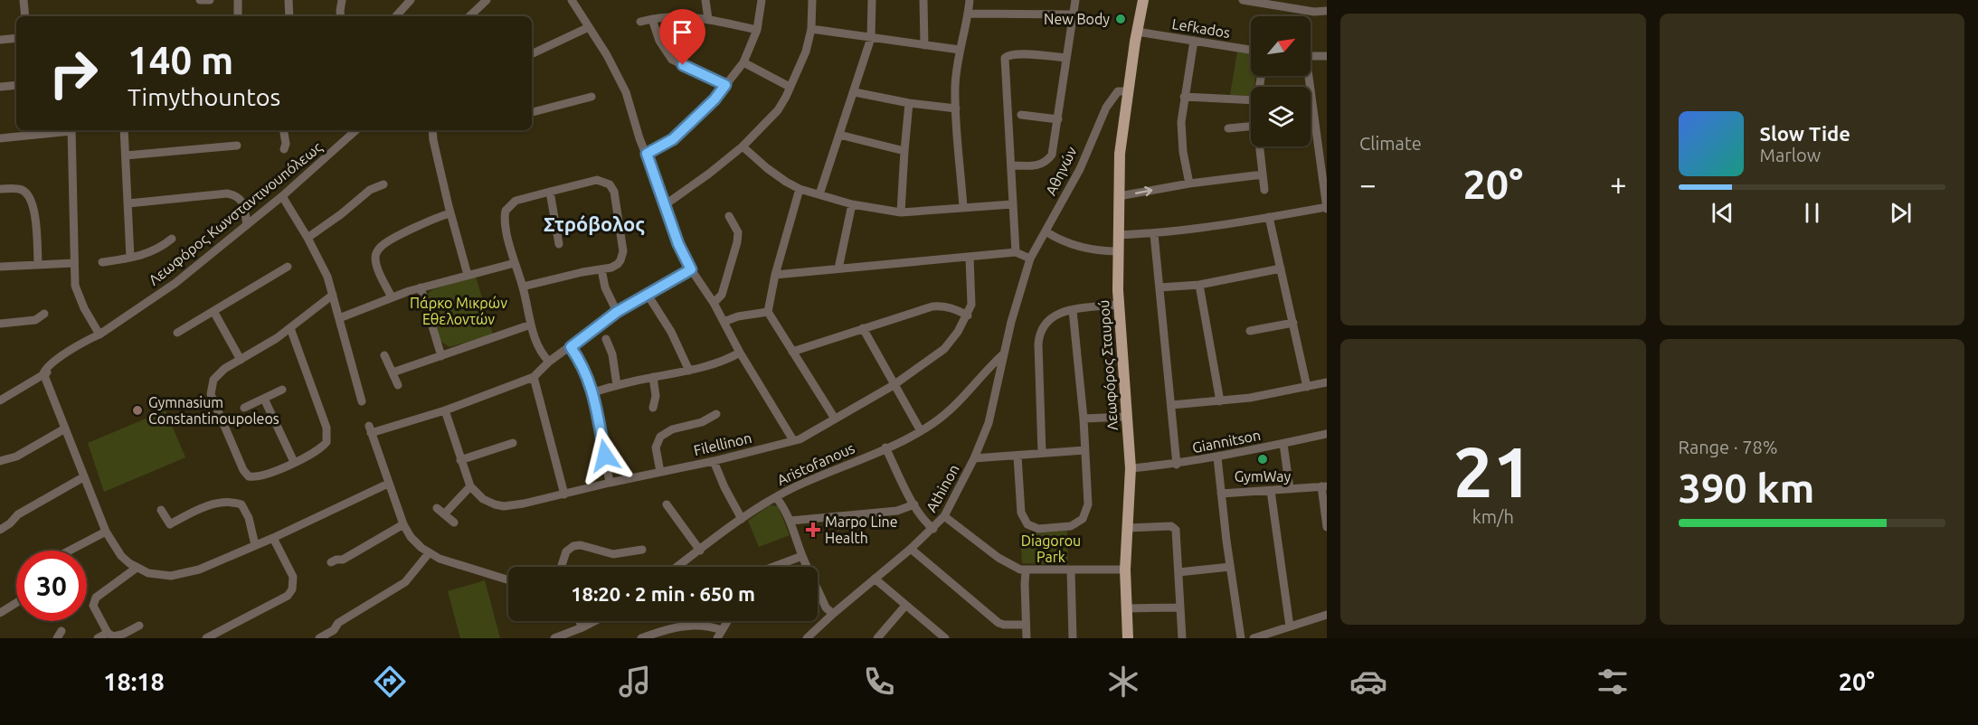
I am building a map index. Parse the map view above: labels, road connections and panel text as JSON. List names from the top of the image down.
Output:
{
  "streets": {
    "main road": ["Λεωφόρος Σταυρού"],
    "street": [
      "Lefkados",
      "Αθηνών",
      "Λεωφόρος Κωνσταντινουπόλεως",
      "Giannitson",
      "Filellinon",
      "Aristofanous",
      "Athinon"
    ]
  },
  "crossings": [
    ["Αθηνών", "Λεωφόρος Σταυρού"],
    ["Αθηνών", "Aristofanous"],
    ["Αθηνών", "Athinon"],
    ["Λεωφόρος Σταυρού", "Giannitson"],
    ["Aristofanous", "Athinon"]
  ],
  "districts": ["Στρόβολος"],
  "parks": ["Πάρκο Μικρών Εθελοντών", "Diagorou Park"],
  "places": {
    "other": ["New Body", "Gymnasium Constantinoupoleos", "GymWay"],
    "health": ["Marpo Line Health"]
  },
  "north": "top right",
  "page": {
    "tile": [
      "Climate",
      ["21", "km/h"],
      ["Range · 78%", "390 km"]
    ],
    "turn": ["140 m", "Timythountos"],
    "song": ["Slow Tide", "Marlow"],
    "heat": ["−", "20°", "+"],
    "limit": "30",
    "trip": "18:20 · 2 min · 650 m",
    "tabs": ["18:18", "20°"]
  }
}
